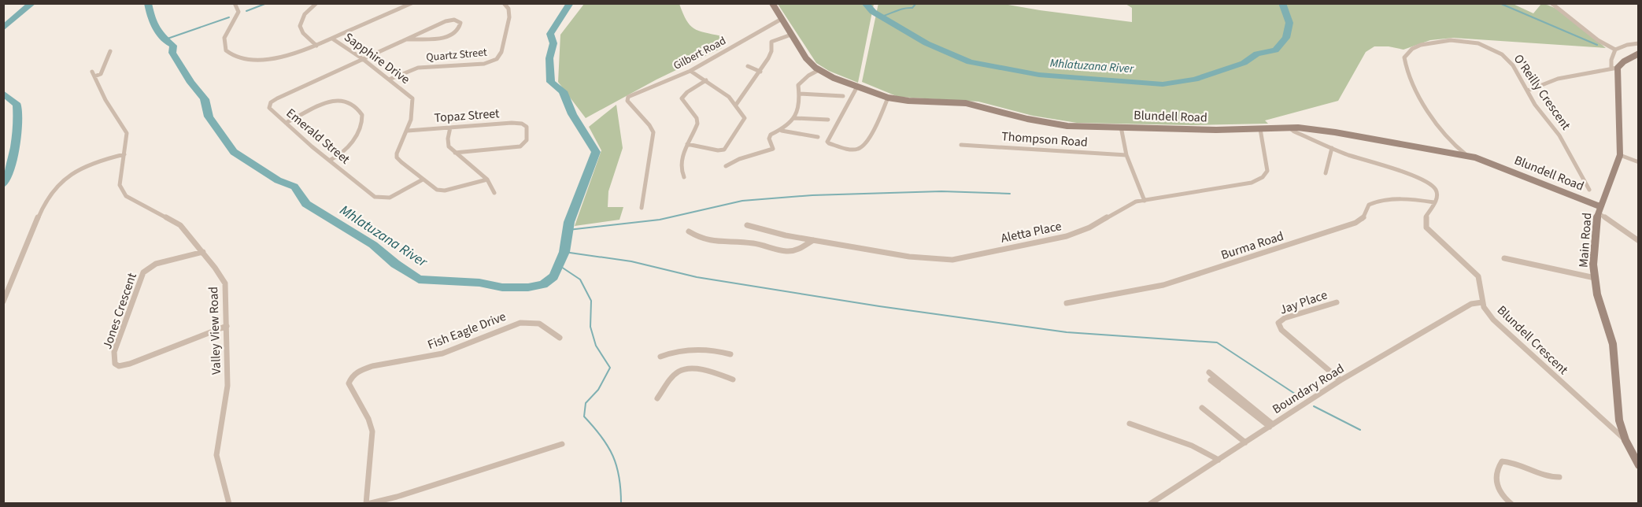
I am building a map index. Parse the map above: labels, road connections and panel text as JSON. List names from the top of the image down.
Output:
{
  "streets": {
    "street": [
      "Gilbert Road",
      "Quartz Street",
      "Sapphire Drive",
      "O'Reilly Crescent",
      "Topaz Street",
      "Blundell Road",
      "Emerald Street",
      "Thompson Road",
      "Aletta Place",
      "Main Road",
      "Burma Road",
      "Jay Place",
      "Jones Crescent",
      "Valley View Road",
      "Fish Eagle Drive",
      "Blundell Crescent",
      "Boundary Road"
    ]
  },
  "crossings": [
    ["Gilbert Road", "Blundell Road"],
    ["Quartz Street", "Sapphire Drive"],
    ["Sapphire Drive", "Topaz Street"],
    ["Sapphire Drive", "Emerald Street"],
    ["O'Reilly Crescent", "Blundell Road"],
    ["Blundell Road", "Aletta Place"],
    ["Blundell Road", "Main Road"],
    ["Main Road", "Blundell Crescent"],
    ["Burma Road", "Blundell Crescent"],
    ["Jay Place", "Boundary Road"],
    ["Jones Crescent", "Valley View Road"],
    ["Blundell Crescent", "Boundary Road"]
  ],
  "water": ["Mhlatuzana River"]
}
